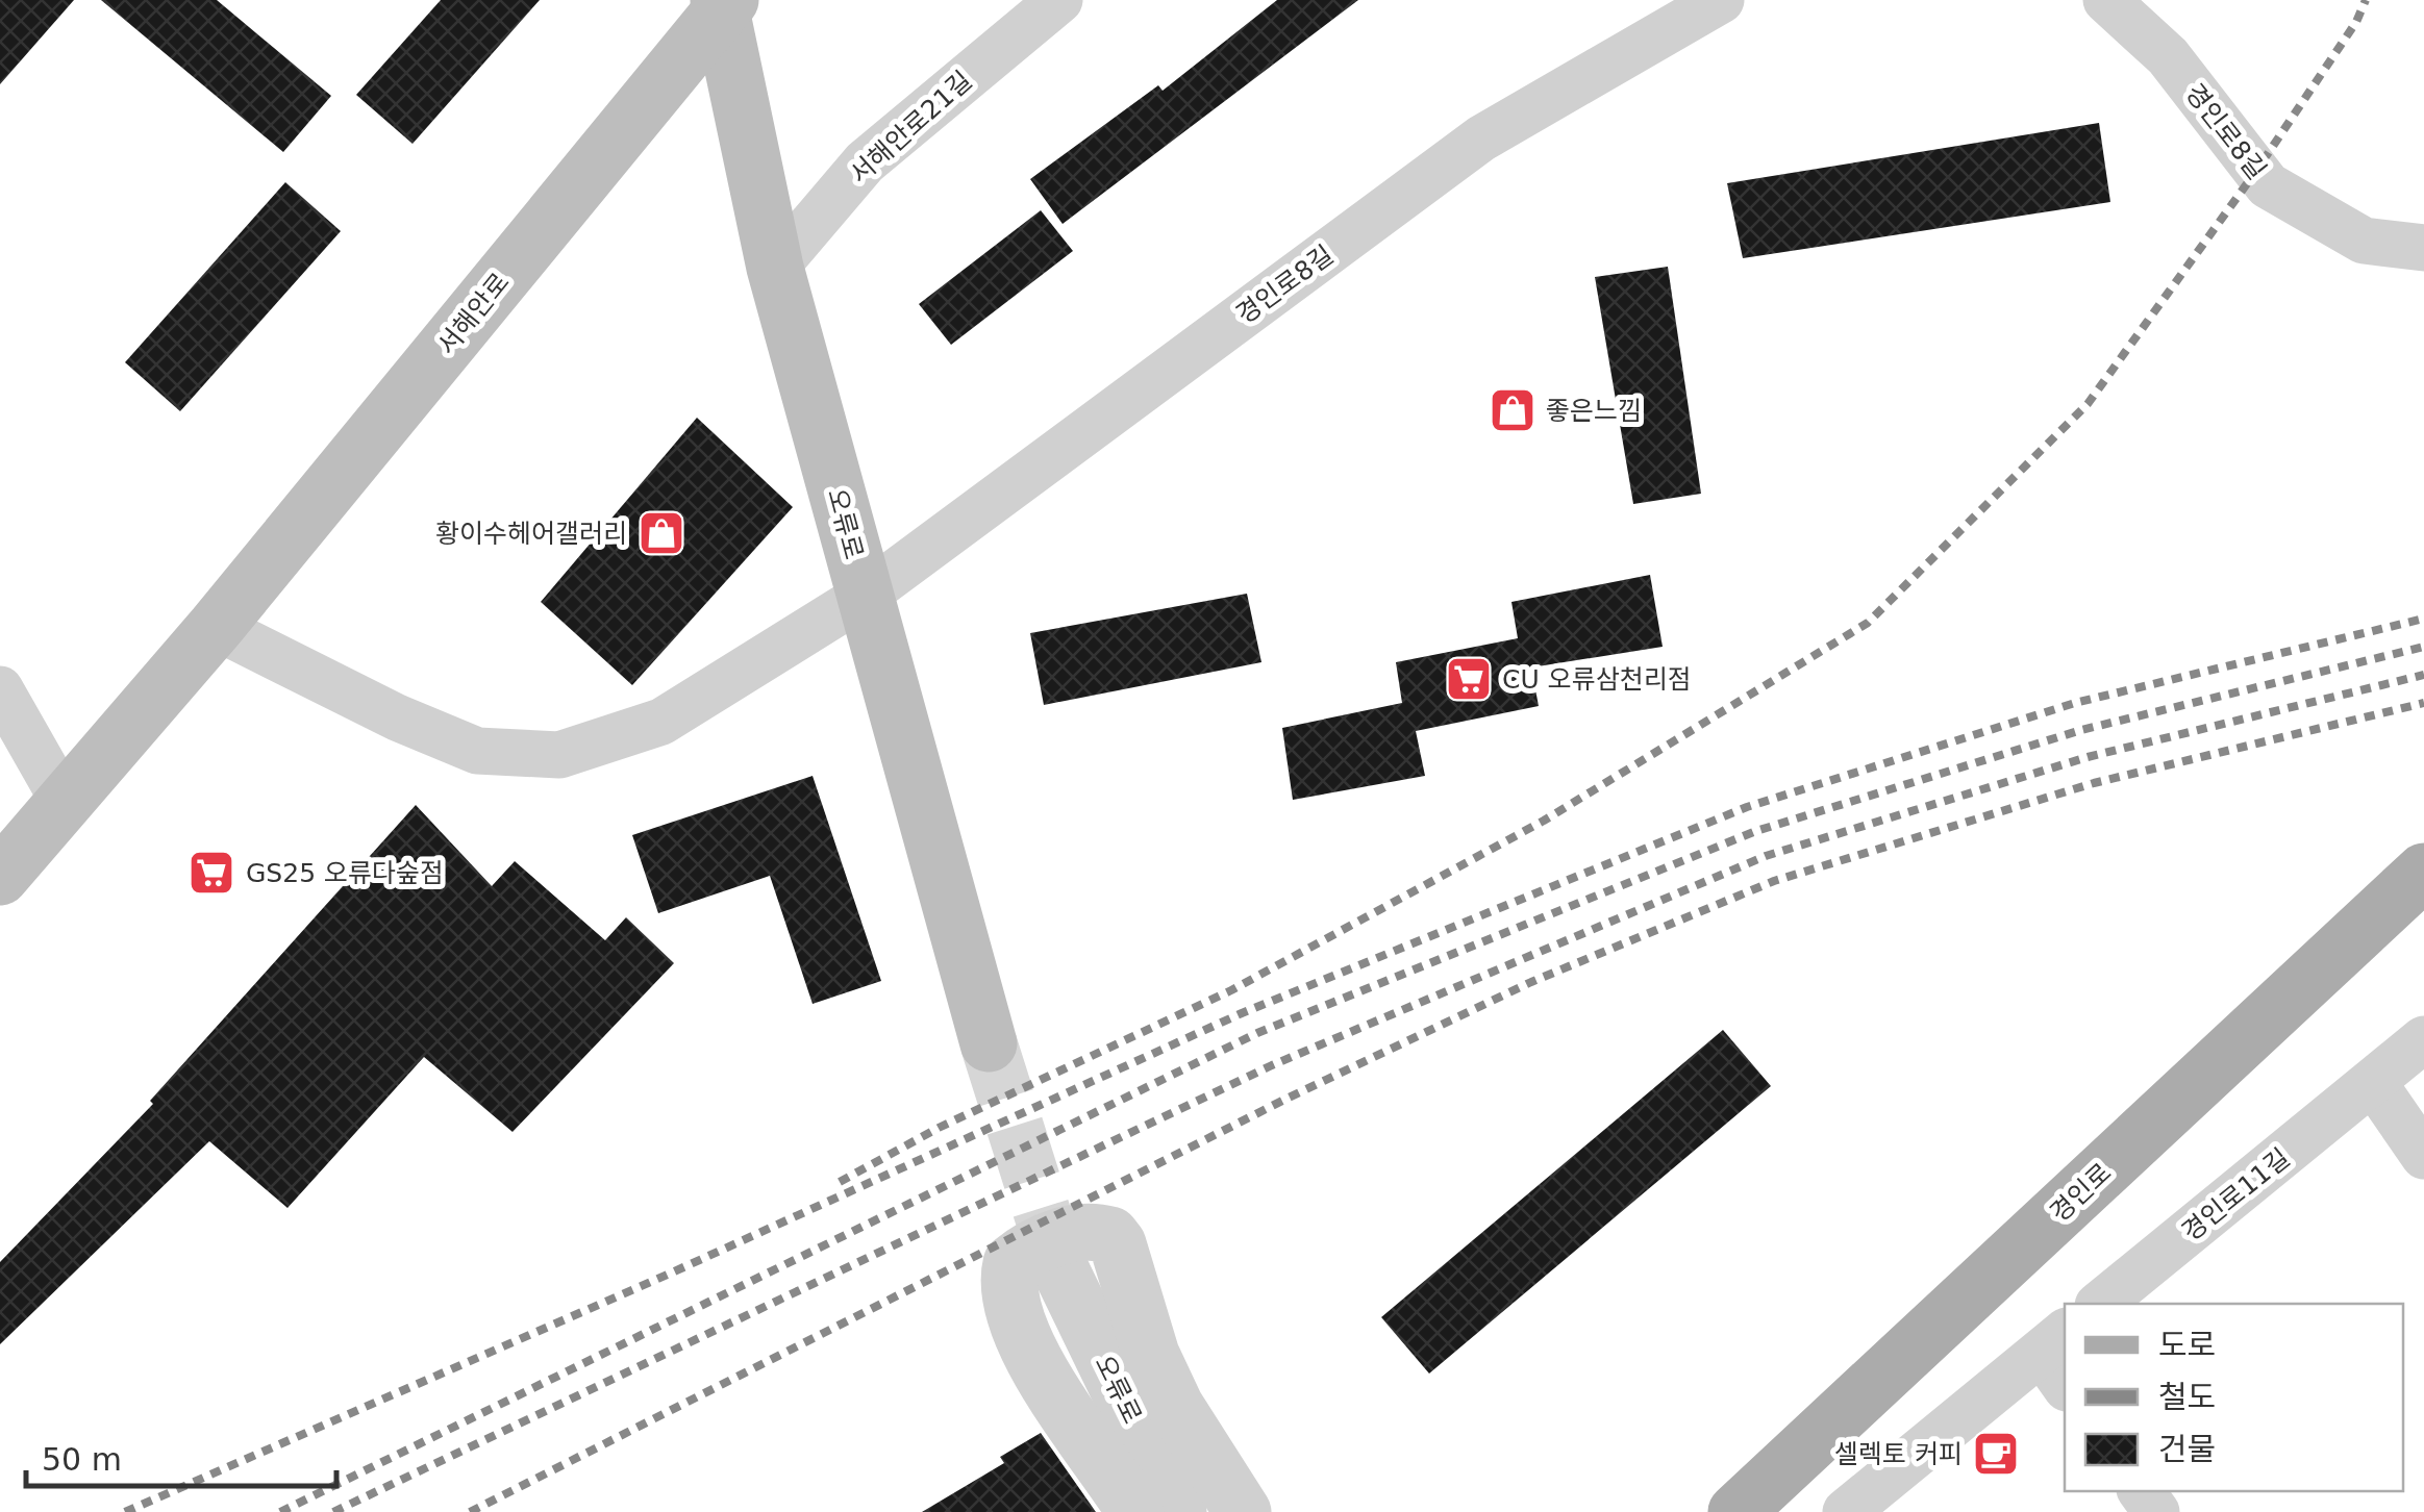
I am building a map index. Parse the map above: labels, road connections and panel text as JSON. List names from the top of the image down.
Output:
{
  "streets": {
    "main road": ["서해안로", "오류로", "경인로"],
    "street": ["서해안로21길", "경인로8길", "경인로11길"]
  },
  "crossings": [
    ["서해안로21길", "오류로"],
    ["경인로8길", "오류로"],
    ["서해안로", "오류로"]
  ],
  "places": {
    "shop": ["좋은느낌", "황이수헤어갤러리"],
    "supermarket": ["CU 오류삼천리점", "GS25 오류다숲점"],
    "cafe": ["셀렉토 커피"]
  },
  "legend": ["도로", "철도", "건물"],
  "scale_bar": "50 m"
}
